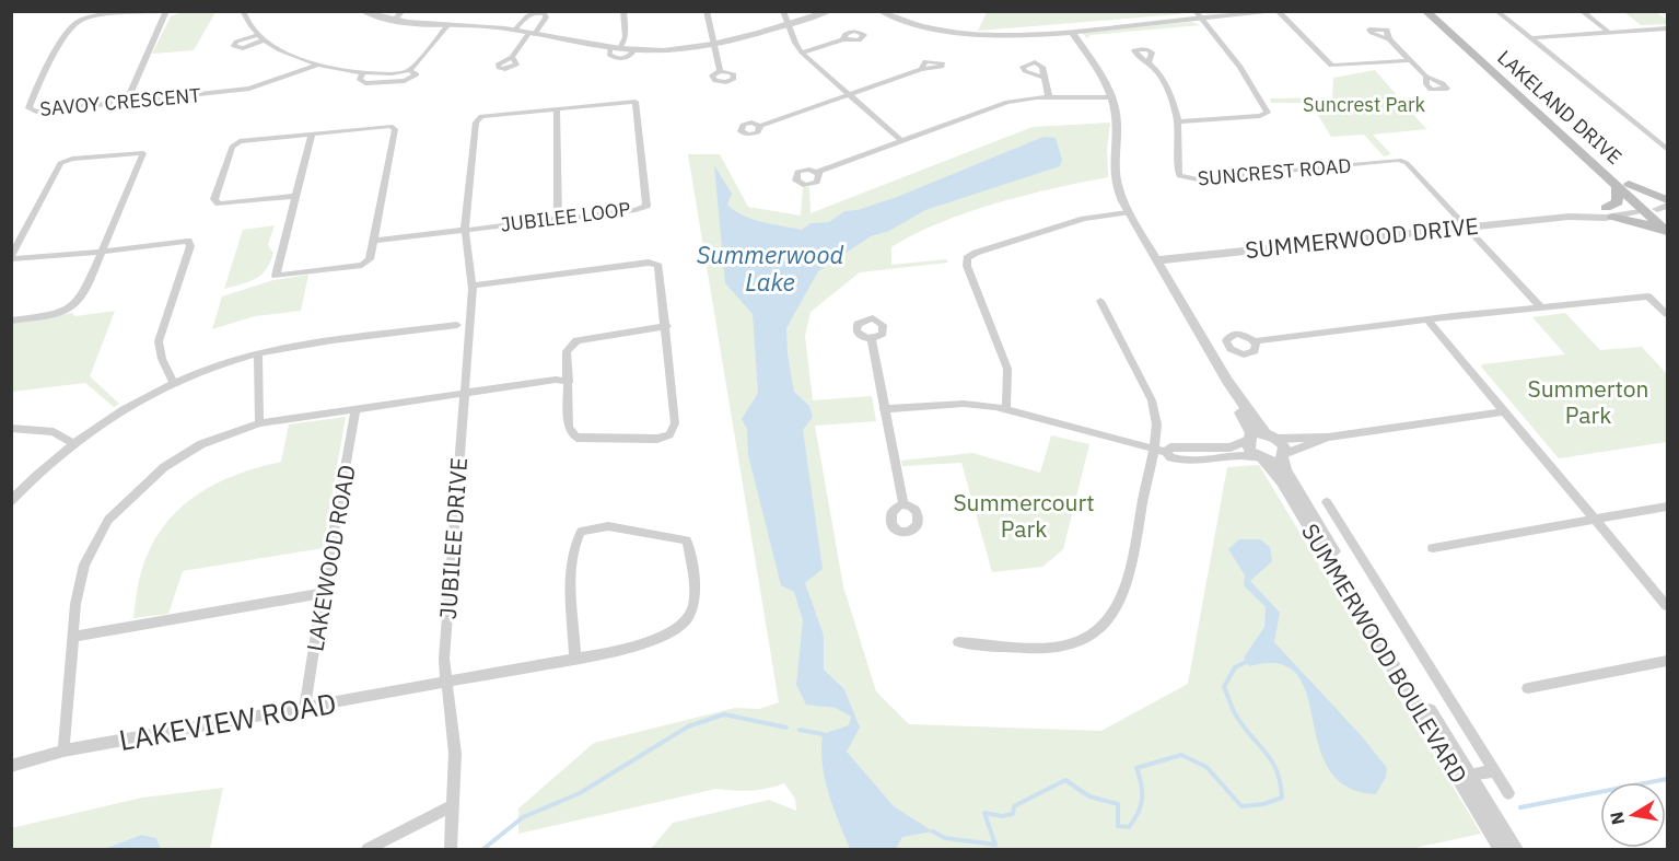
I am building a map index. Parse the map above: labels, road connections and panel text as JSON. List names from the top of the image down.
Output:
{
  "streets": {
    "main road": ["LAKELAND DRIVE"],
    "street": [
      "SAVOY CRESCENT",
      "SUNCREST ROAD",
      "JUBILEE LOOP",
      "SUMMERWOOD DRIVE",
      "JUBILEE DRIVE",
      "LAKEWOOD ROAD",
      "SUMMERWOOD BOULEVARD",
      "LAKEVIEW ROAD"
    ]
  },
  "crossings": [
    ["LAKELAND DRIVE", "SUMMERWOOD DRIVE"],
    ["SUNCREST ROAD", "SUMMERWOOD DRIVE"],
    ["JUBILEE LOOP", "JUBILEE DRIVE"],
    ["JUBILEE DRIVE", "LAKEVIEW ROAD"],
    ["LAKEWOOD ROAD", "LAKEVIEW ROAD"]
  ],
  "water": ["Summerwood Lake"],
  "parks": ["Suncrest Park", "Summerton Park", "Summercourt Park"],
  "north": "left"
}
